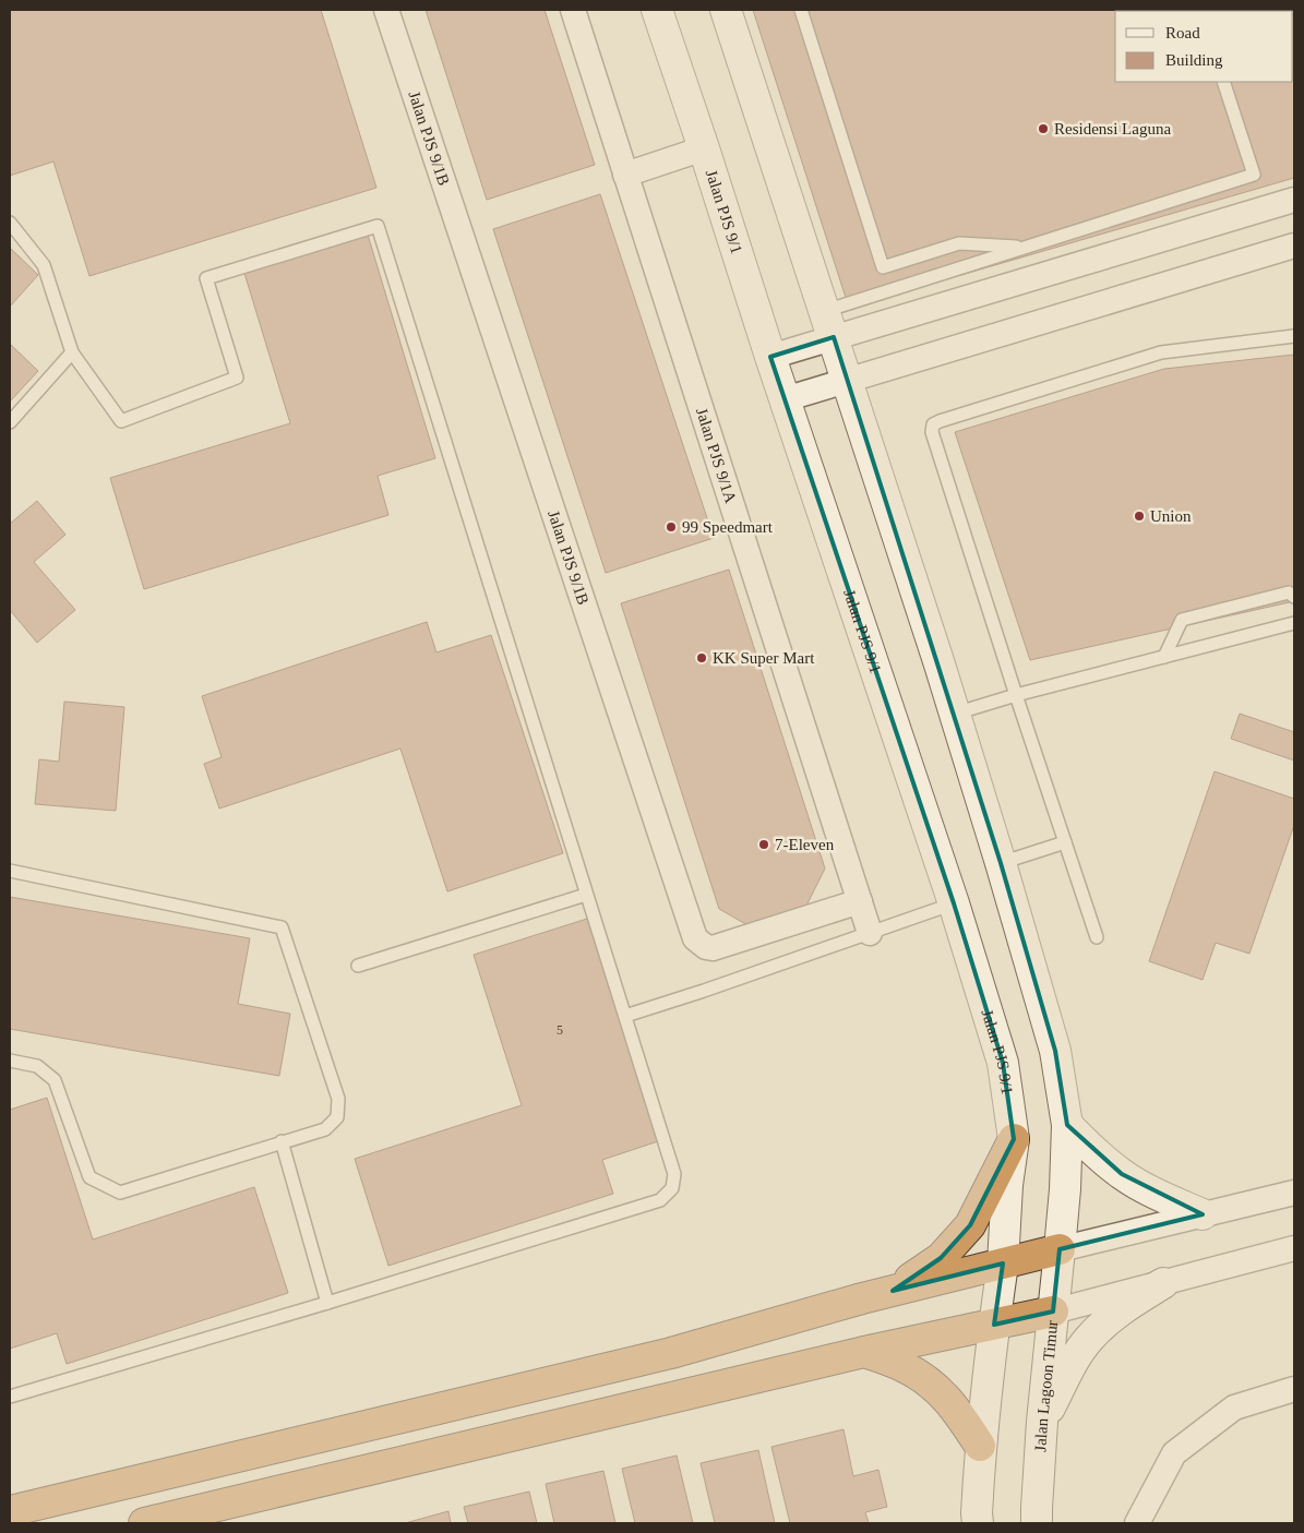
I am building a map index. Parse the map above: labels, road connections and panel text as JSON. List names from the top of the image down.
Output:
{
  "streets": {
    "street": [
      "Jalan PJS 9/1B",
      "Jalan PJS 9/1",
      "Jalan PJS 9/1A",
      "Jalan Lagoon Timur"
    ]
  },
  "crossings": [
    ["Jalan PJS 9/1B", "Jalan PJS 9/1A"]
  ],
  "places": [
    "Residensi Laguna",
    "Union",
    "99 Speedmart",
    "KK Super Mart",
    "7-Eleven"
  ],
  "house_numbers": ["5"],
  "legend": ["Road", "Building"]
}
